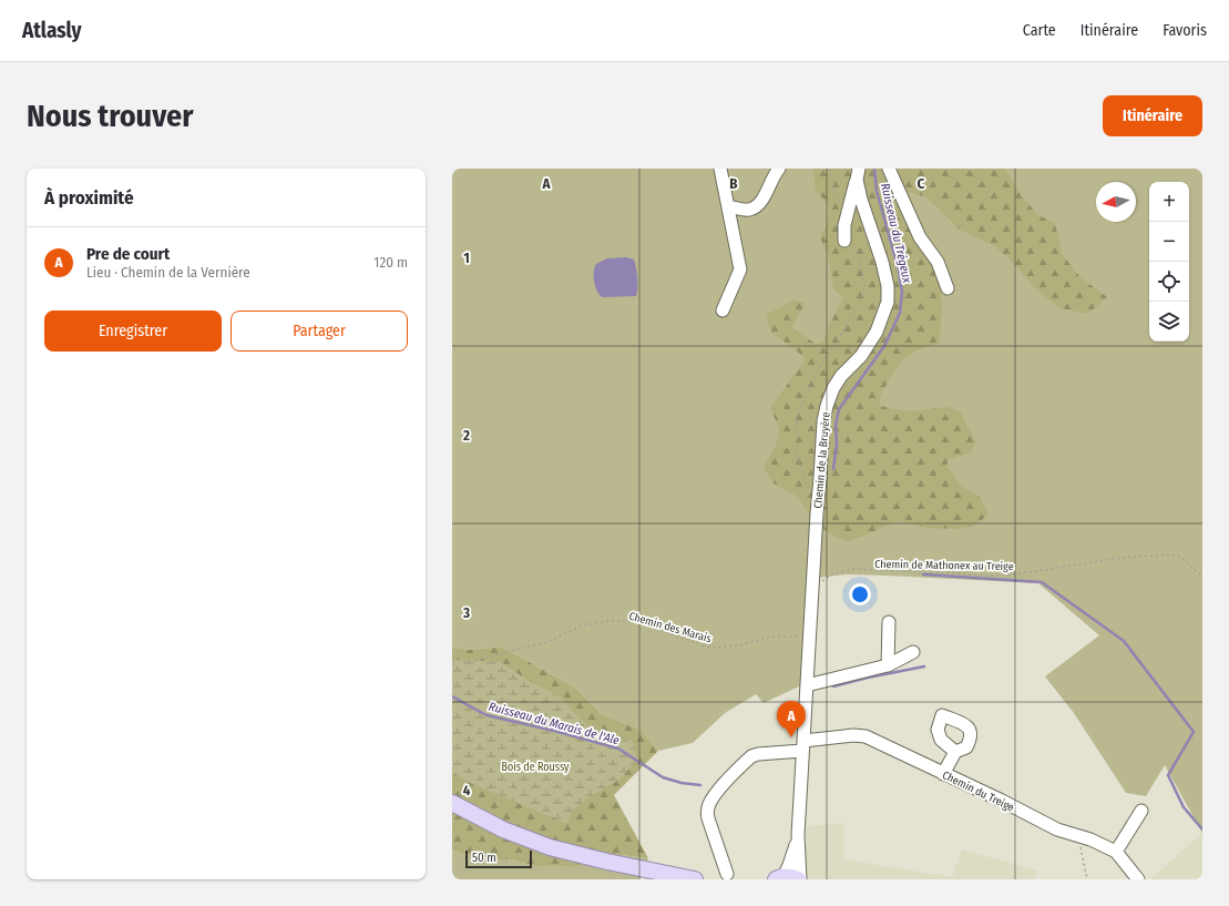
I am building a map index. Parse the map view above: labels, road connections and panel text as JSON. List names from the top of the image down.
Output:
{
  "streets": {
    "street": ["Chemin de la Bruyère", "Chemin du Treige"],
    "path": ["Chemin de Mathonex au Treige", "Chemin des Marais"]
  },
  "crossings": [
    ["Chemin de la Bruyère", "Chemin de Mathonex au Treige"],
    ["Chemin de la Bruyère", "Chemin des Marais"],
    ["Chemin de la Bruyère", "Chemin du Treige"]
  ],
  "water": ["Ruisseau du Trégeux", "Ruisseau du Marais de l'Ale"],
  "parks": ["Bois de Roussy"],
  "scale_bar": "50 m",
  "north": "left",
  "page": {
    "header": "Atlasly",
    "nav": ["Carte", "Itinéraire", "Favoris"],
    "buttons": [
      "Itinéraire",
      ["Enregistrer", "Partager"]
    ],
    "title": "Nous trouver",
    "heading": "À proximité",
    "map_buttons": ["+", "−"],
    "list": [
      {
        "mark": "A",
        "name": "Pre de court",
        "note": "Lieu · Chemin de la Vernière",
        "value": "120 m"
      }
    ],
    "pins": "A",
    "scale": "50 m"
  },
  "grid": {
    "columns": ["A", "B", "C"],
    "rows": [
      "1",
      "2",
      "3",
      "4"
    ]
  }
}
